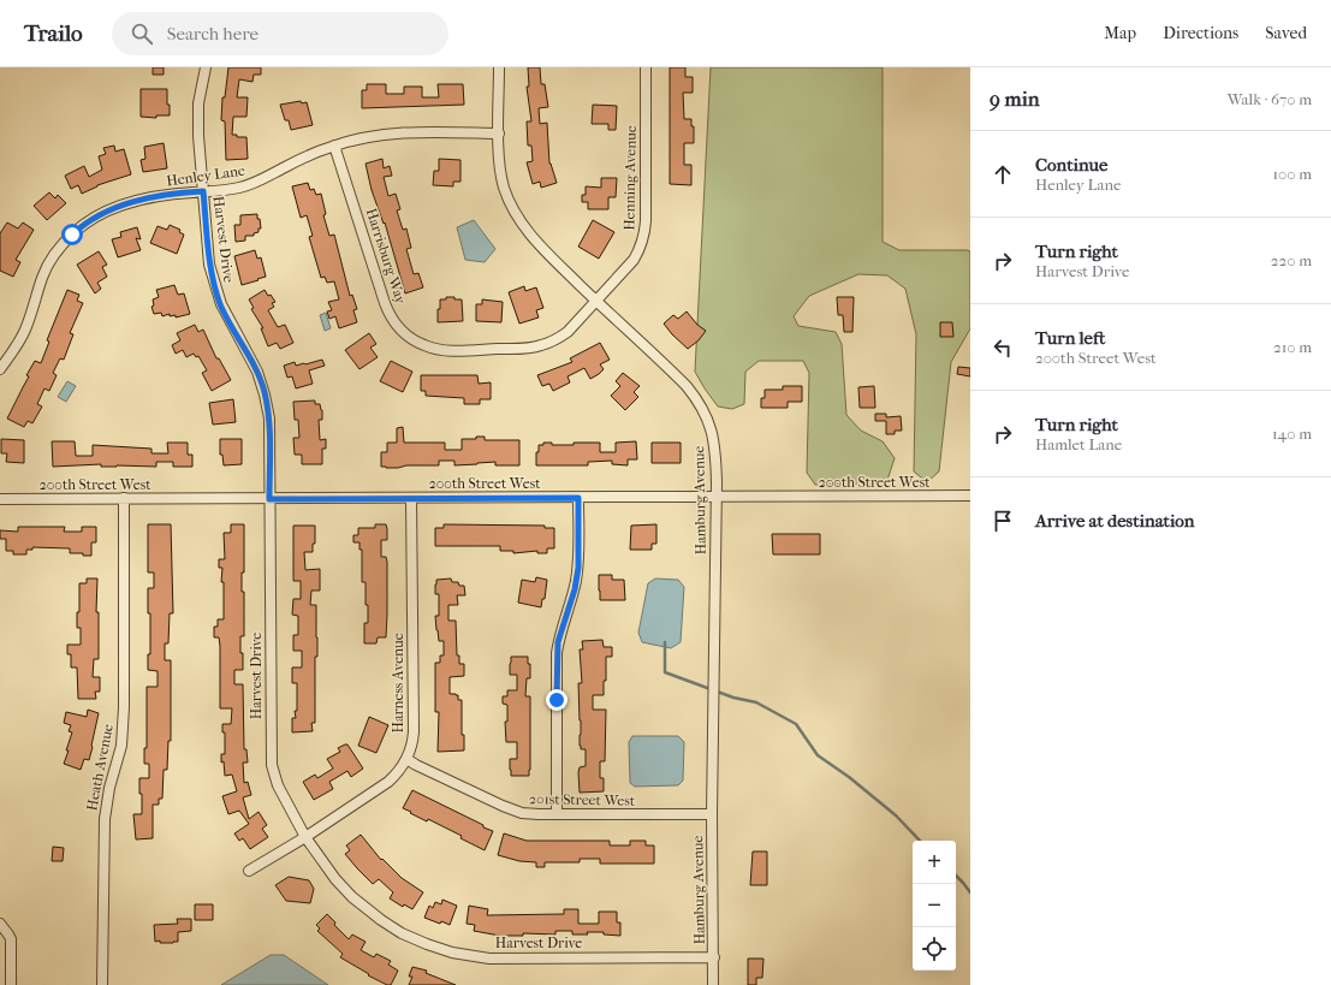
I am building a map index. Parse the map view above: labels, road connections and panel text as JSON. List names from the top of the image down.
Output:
{
  "streets": {
    "street": [
      "Henley Lane",
      "Henning Avenue",
      "Harvest Drive",
      "Harrisburg Way",
      "200th Street West",
      "Hamburg Avenue",
      "Harness Avenue",
      "Heath Avenue",
      "201st Street West"
    ]
  },
  "crossings": [
    ["Henley Lane", "Harvest Drive"],
    ["Henley Lane", "Harrisburg Way"],
    ["Henley Lane", "Hamburg Avenue"],
    ["Henning Avenue", "Harrisburg Way"],
    ["Henning Avenue", "Hamburg Avenue"],
    ["Harvest Drive", "200th Street West"],
    ["Harvest Drive", "Hamburg Avenue"],
    ["Harvest Drive", "Harness Avenue"],
    ["Harrisburg Way", "Hamburg Avenue"],
    ["200th Street West", "Hamburg Avenue"],
    ["200th Street West", "Harness Avenue"],
    ["200th Street West", "Heath Avenue"],
    ["Hamburg Avenue", "201st Street West"],
    ["Harness Avenue", "201st Street West"]
  ],
  "page": {
    "header": "Trailo",
    "search": "Search here",
    "nav": ["Map", "Directions", "Saved"],
    "heading": ["9 min", "Walk · 670 m"],
    "list": [
      ["Continue", "Henley Lane", "100 m"],
      ["Turn right", "Harvest Drive", "220 m"],
      ["Turn left", "200th Street West", "210 m"],
      ["Turn right", "Hamlet Lane", "140 m"],
      "Arrive at destination"
    ],
    "map_buttons": ["+", "−"]
  }
}
